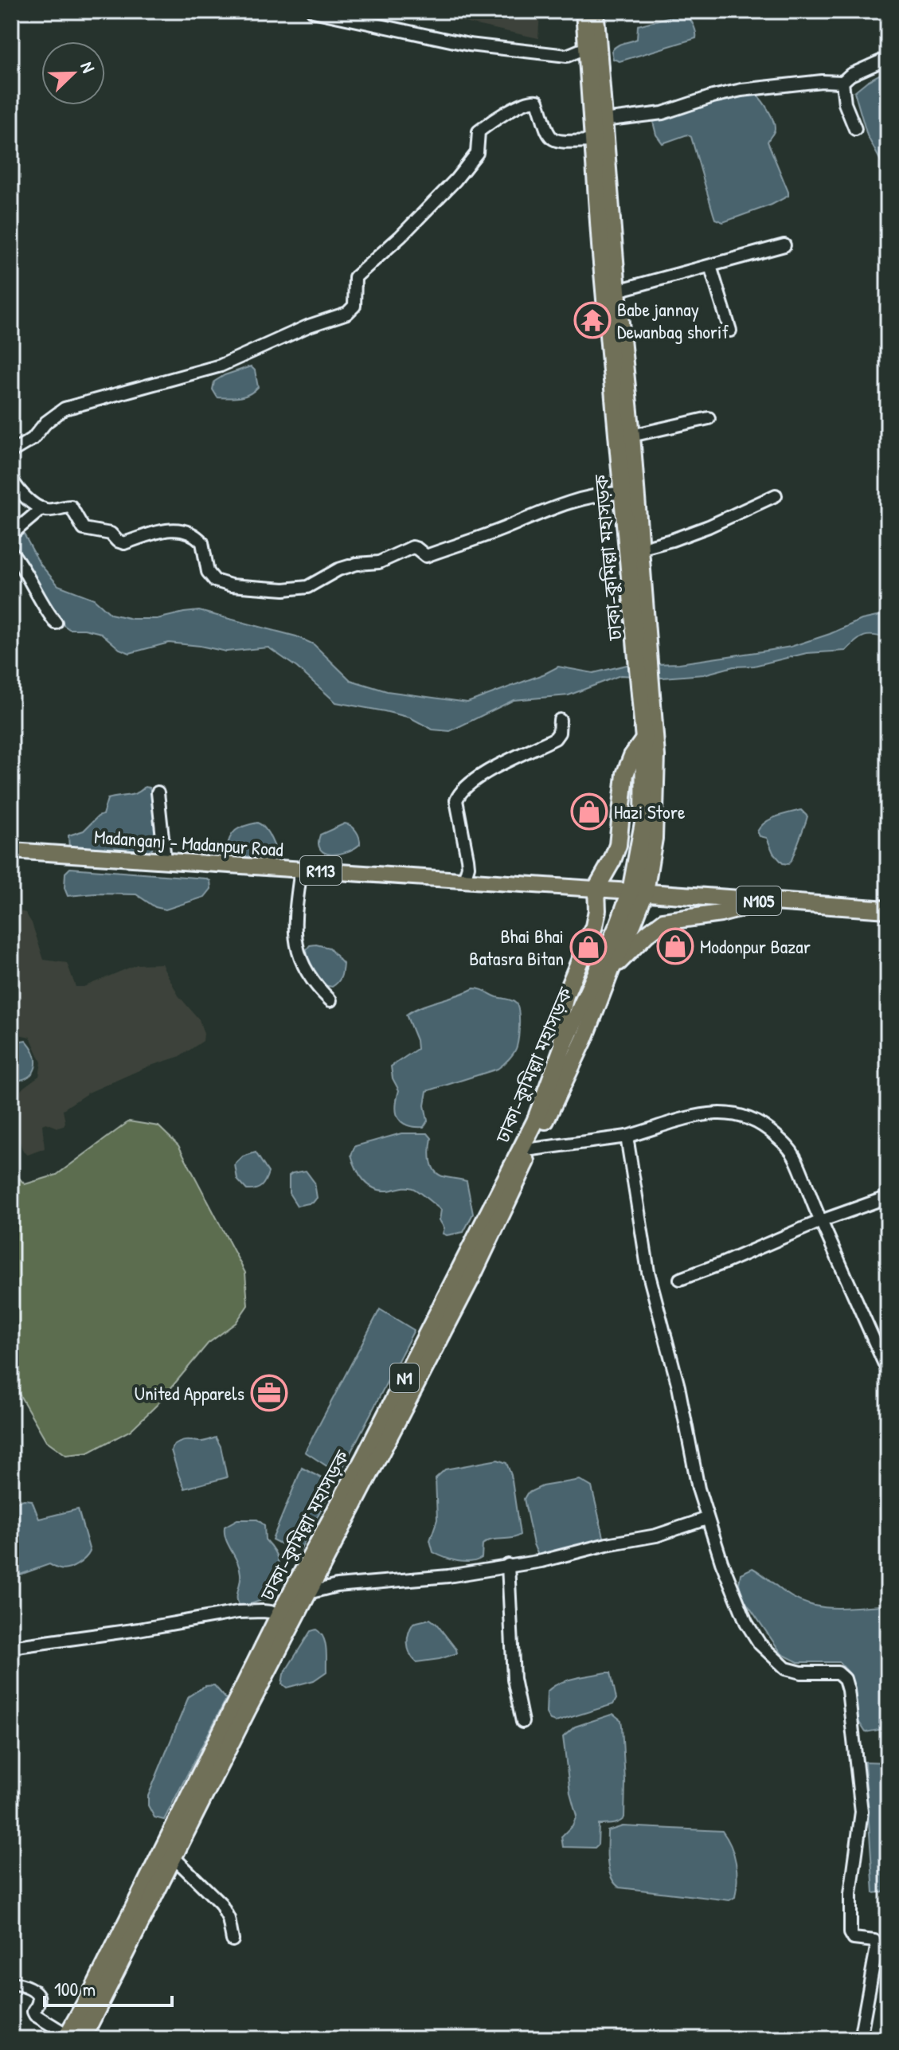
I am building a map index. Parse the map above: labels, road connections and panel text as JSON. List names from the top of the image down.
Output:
{
  "streets": {
    "highway": ["ঢাকা–কুমিল্লা মহাসড়ক", "N105", "N1"],
    "main road": ["Madanganj - Madanpur Road", "R113"]
  },
  "crossings": [
    ["ঢাকা–কুমিল্লা মহাসড়ক", "Madanganj - Madanpur Road"],
    ["ঢাকা–কুমিল্লা মহাসড়ক", "N105"],
    ["Madanganj - Madanpur Road", "N105"]
  ],
  "places": {
    "temple": ["Babe jannay Dewanbag shorif"],
    "shop": ["Hazi Store", "Modonpur Bazar", "Bhai Bhai Batasra Bitan"],
    "office": ["United Apparels"]
  },
  "scale_bar": "100 m",
  "north": "top right"
}
